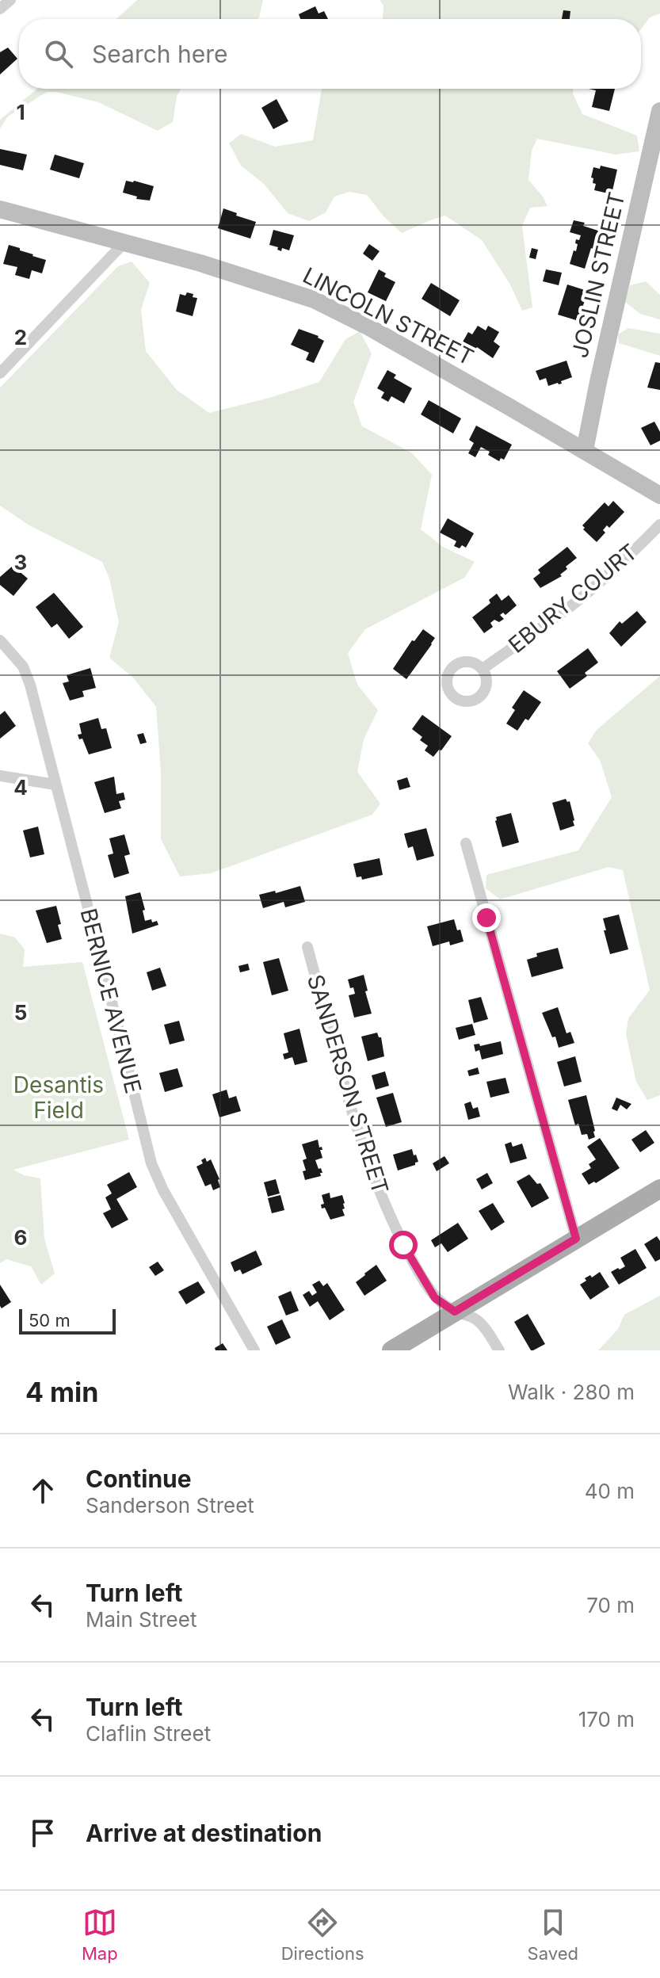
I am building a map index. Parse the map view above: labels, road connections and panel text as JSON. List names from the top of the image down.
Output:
{
  "streets": {
    "street": [
      "JOSLIN STREET",
      "LINCOLN STREET",
      "EBURY COURT",
      "BERNICE AVENUE",
      "SANDERSON STREET"
    ]
  },
  "crossings": [
    ["JOSLIN STREET", "LINCOLN STREET"]
  ],
  "parks": ["Desantis Field"],
  "scale_bar": "50 m",
  "page": {
    "search": "Search here",
    "scale": "50 m",
    "heading": ["4 min", "Walk · 280 m"],
    "list": [
      ["Continue", "Sanderson Street", "40 m"],
      ["Turn left", "Main Street", "70 m"],
      ["Turn left", "Claflin Street", "170 m"],
      "Arrive at destination"
    ],
    "nav": ["Map", "Directions", "Saved"]
  },
  "grid": {
    "rows": [
      "1",
      "2",
      "3",
      "4",
      "5",
      "6"
    ]
  }
}
